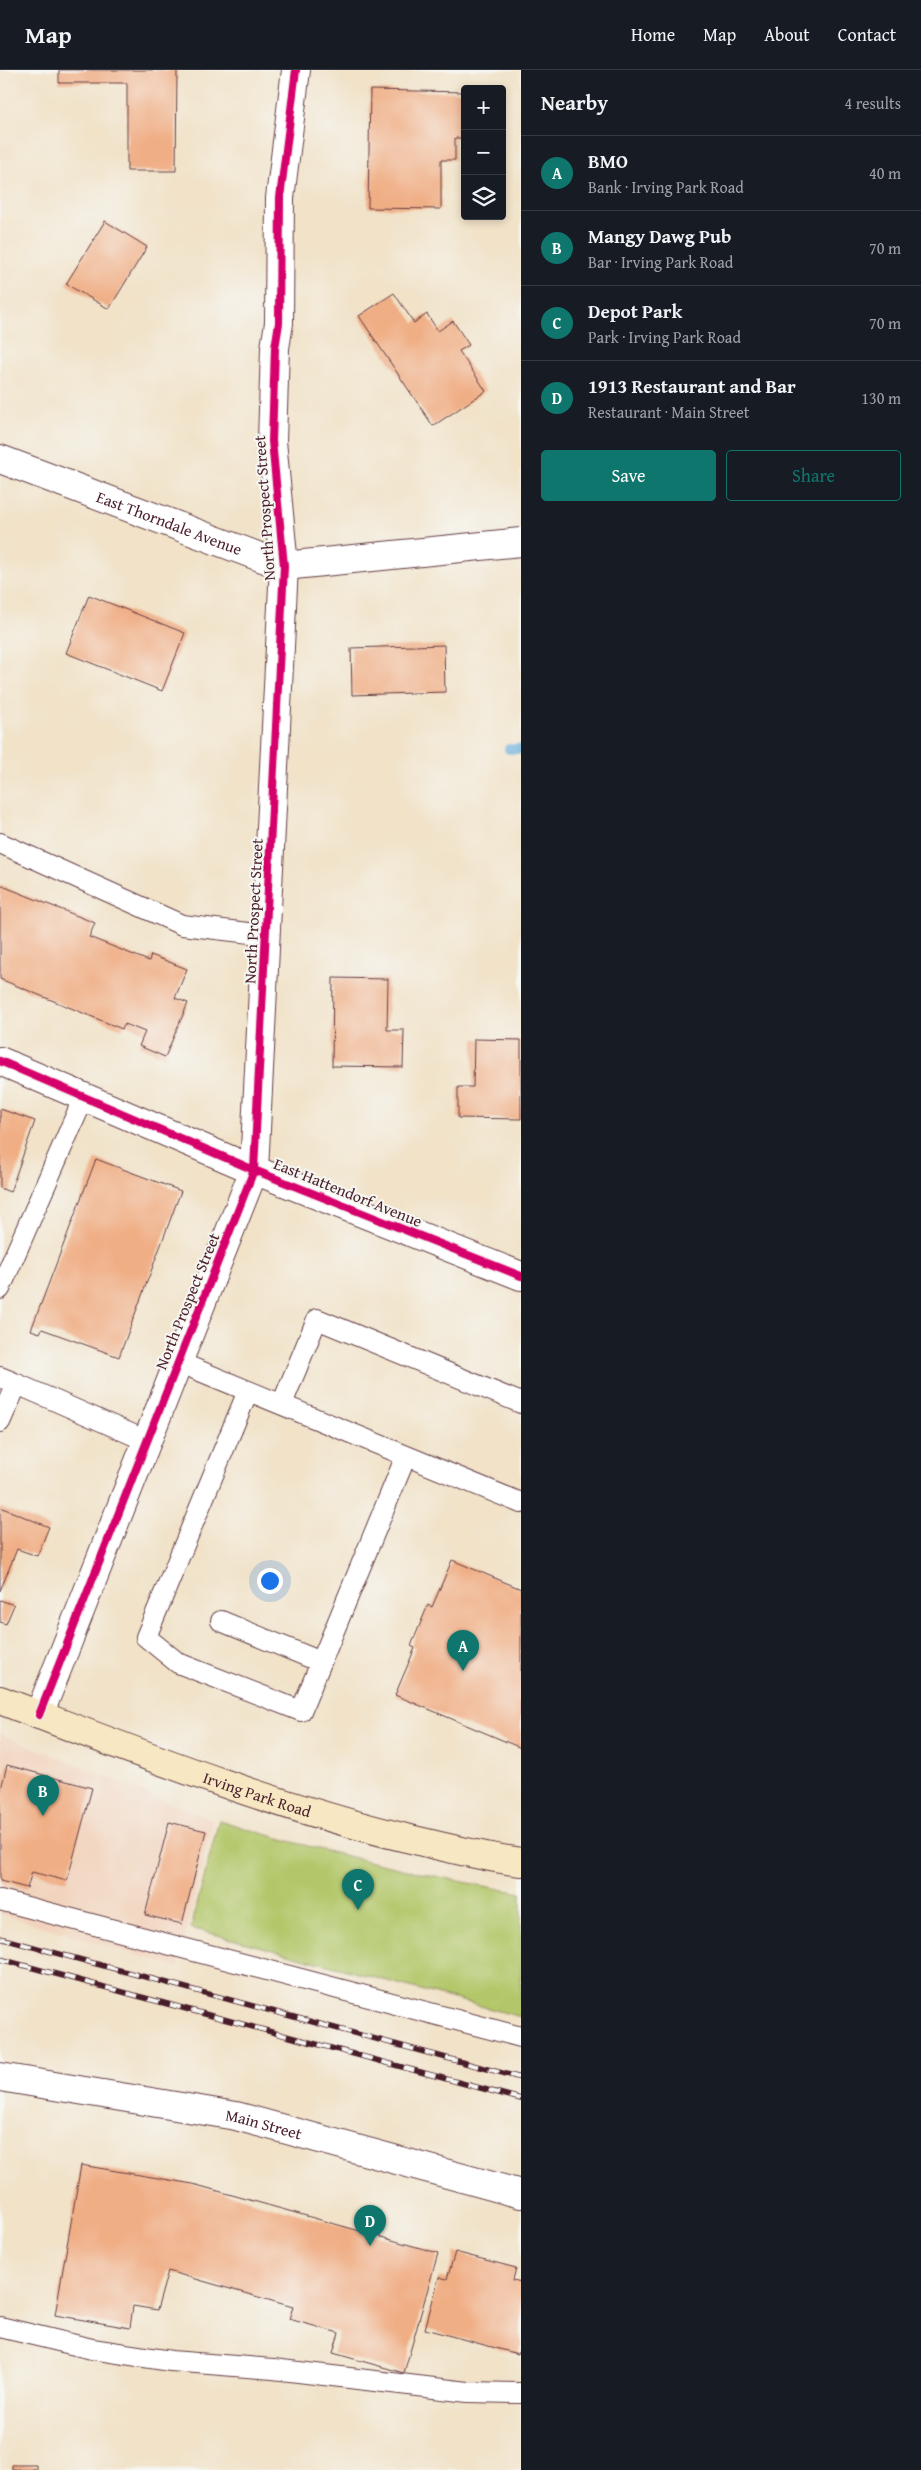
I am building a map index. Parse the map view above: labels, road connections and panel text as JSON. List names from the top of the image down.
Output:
{
  "streets": {
    "main road": ["Irving Park Road"],
    "street": [
      "North Prospect Street",
      "East Thorndale Avenue",
      "East Hattendorf Avenue",
      "Main Street"
    ]
  },
  "crossings": [
    ["North Prospect Street", "East Thorndale Avenue"],
    ["North Prospect Street", "East Hattendorf Avenue"],
    ["North Prospect Street", "Irving Park Road"]
  ],
  "page": {
    "header": "Map",
    "nav": [
      "Home",
      "Map",
      "About",
      "Contact"
    ],
    "heading": ["Nearby", "4 results"],
    "map_buttons": ["+", "−"],
    "list": [
      {
        "mark": "A",
        "name": "BMO",
        "note": "Bank · Irving Park Road",
        "value": "40 m"
      },
      {
        "mark": "B",
        "name": "Mangy Dawg Pub",
        "note": "Bar · Irving Park Road",
        "value": "70 m"
      },
      {
        "mark": "C",
        "name": "Depot Park",
        "note": "Park · Irving Park Road",
        "value": "70 m"
      },
      {
        "mark": "D",
        "name": "1913 Restaurant and Bar",
        "note": "Restaurant · Main Street",
        "value": "130 m"
      }
    ],
    "buttons": ["Save", "Share"],
    "pins": [
      "A",
      "B",
      "C",
      "D"
    ]
  }
}
